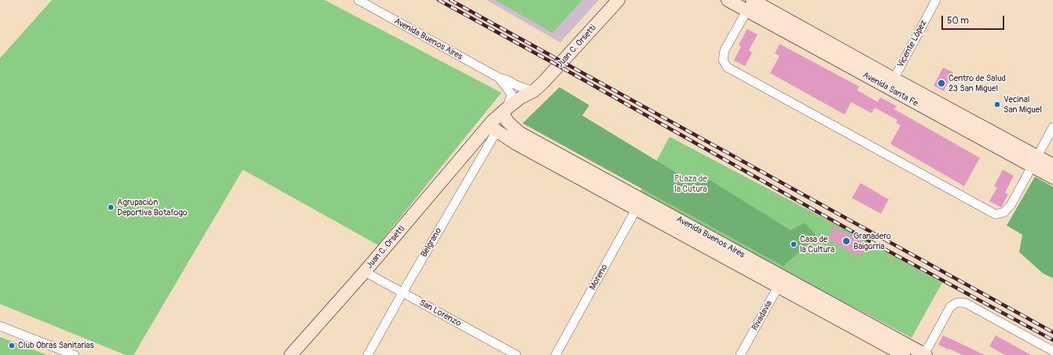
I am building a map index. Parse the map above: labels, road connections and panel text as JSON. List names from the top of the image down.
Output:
{
  "streets": {
    "main road": ["Avenida Buenos Aires", "Juan C. Orsetti", "Avenida Santa Fe"],
    "street": [
      "Vicente López",
      "Belgrano",
      "Moreno",
      "San Lorenzo",
      "Rivadavia"
    ]
  },
  "crossings": [
    ["Avenida Buenos Aires", "Juan C. Orsetti"],
    ["Avenida Buenos Aires", "Belgrano"],
    ["Avenida Buenos Aires", "Moreno"],
    ["Avenida Buenos Aires", "Rivadavia"],
    ["Vicente López", "Avenida Santa Fe"],
    ["Juan C. Orsetti", "Belgrano"],
    ["Juan C. Orsetti", "San Lorenzo"],
    ["Belgrano", "San Lorenzo"]
  ],
  "parks": ["PLaza de la Cutura"],
  "places": [
    "Centro de Salud 23 San Miguel",
    "Vecinal San Miguel",
    "Agrupación Deportiva Botafogo",
    "Granadero Baigorria",
    "Casa de la Cultura",
    "Club Obras Sanitarias"
  ],
  "scale_bar": "50 m"
}
